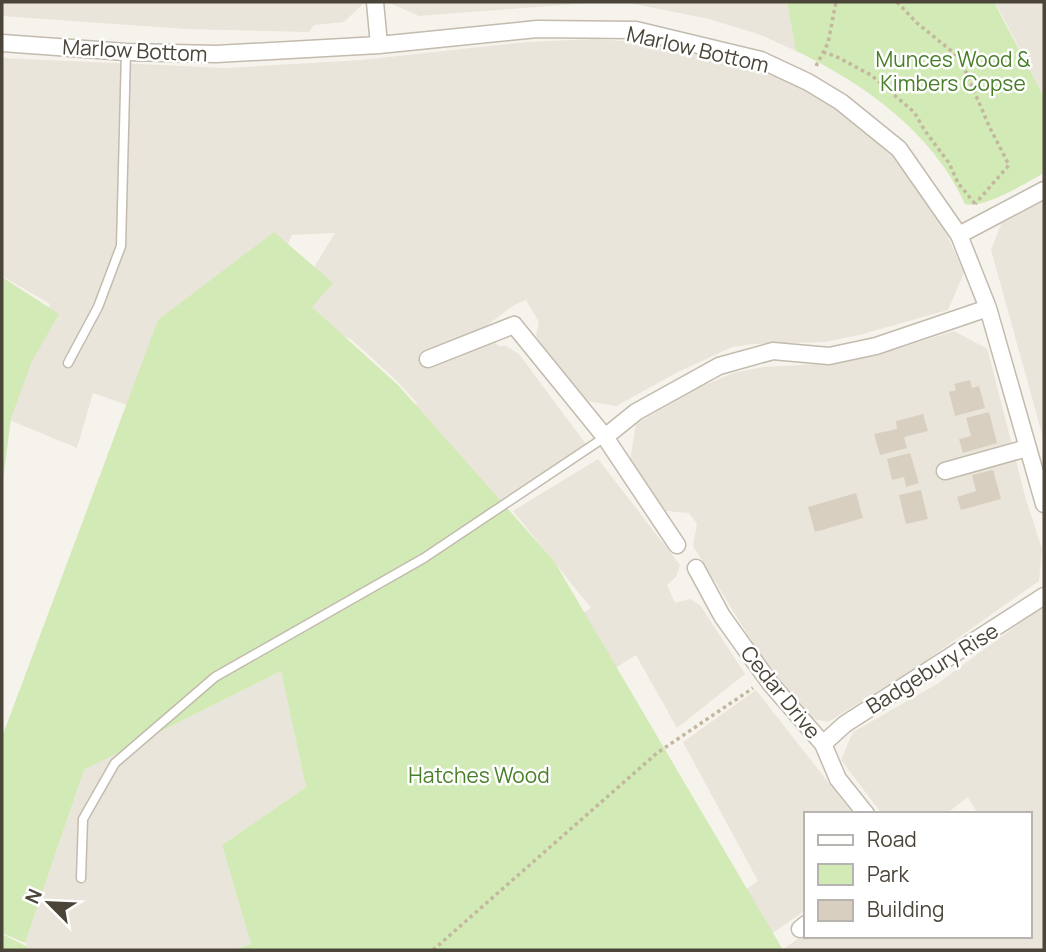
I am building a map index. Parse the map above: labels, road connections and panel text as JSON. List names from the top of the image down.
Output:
{
  "streets": {
    "street": ["Marlow Bottom", "Badgebury Rise", "Cedar Drive"]
  },
  "crossings": [
    ["Badgebury Rise", "Cedar Drive"]
  ],
  "parks": ["Munces Wood & Kimbers Copse", "Hatches Wood"],
  "legend": ["Road", "Park", "Building"],
  "north": "top left"
}
